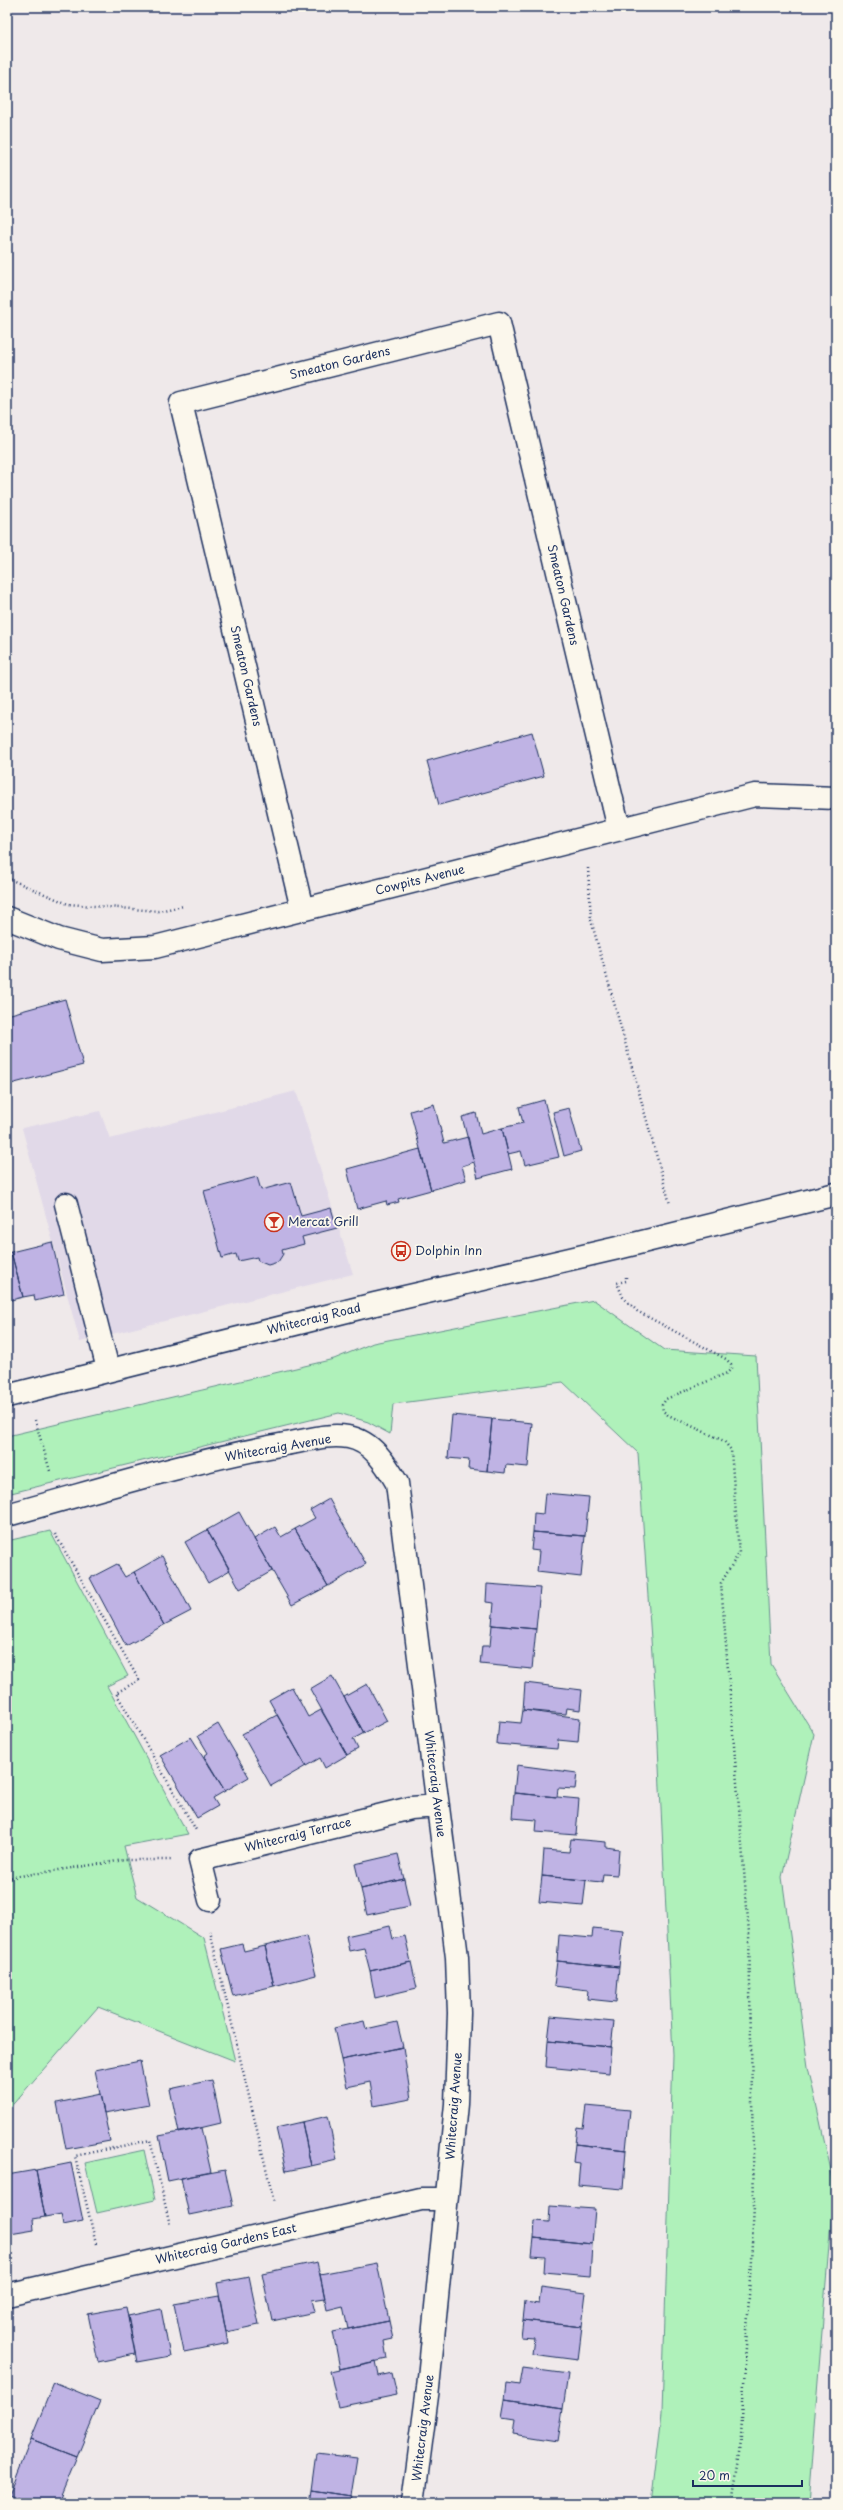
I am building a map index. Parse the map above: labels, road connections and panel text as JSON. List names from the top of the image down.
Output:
{
  "streets": {
    "street": [
      "Smeaton Gardens",
      "Cowpits Avenue",
      "Whitecraig Road",
      "Whitecraig Avenue",
      "Whitecraig Terrace",
      "Whitecraig Gardens East"
    ]
  },
  "crossings": [
    ["Smeaton Gardens", "Cowpits Avenue"],
    ["Whitecraig Avenue", "Whitecraig Terrace"],
    ["Whitecraig Avenue", "Whitecraig Gardens East"]
  ],
  "places": {
    "bar": ["Mercat Grill"],
    "bus stop": ["Dolphin Inn"]
  },
  "scale_bar": "20 m"
}
